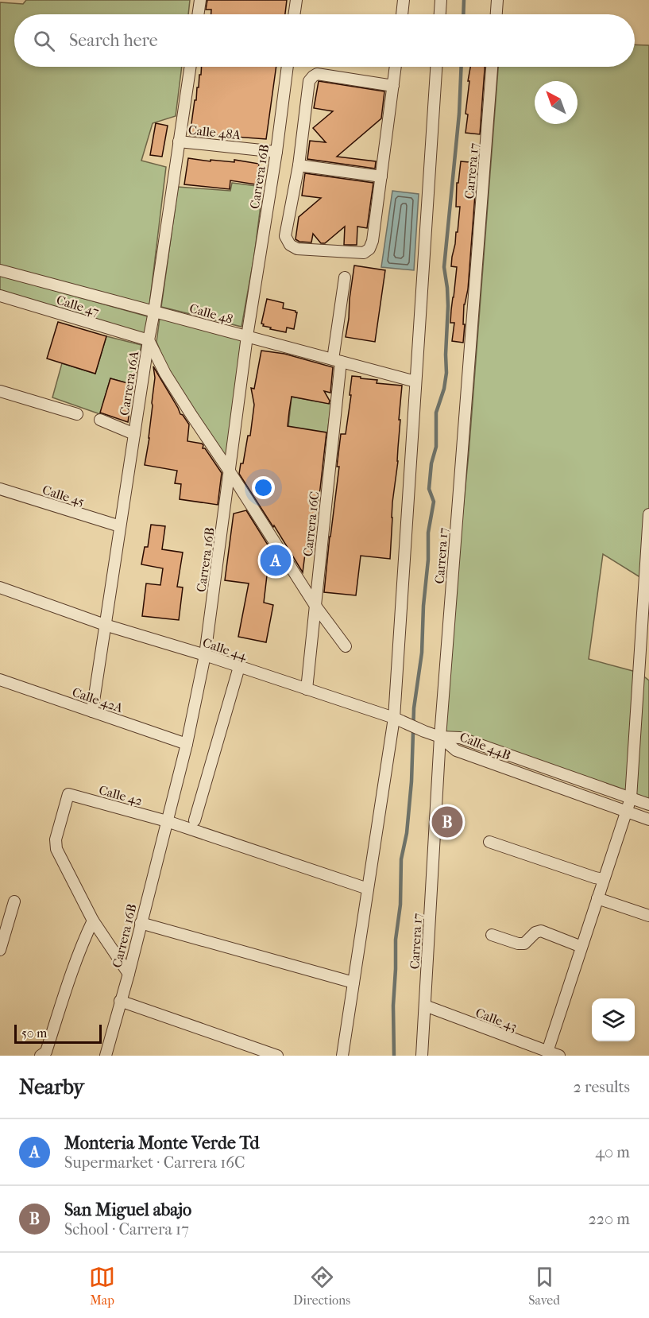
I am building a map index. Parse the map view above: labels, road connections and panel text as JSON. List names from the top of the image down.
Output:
{
  "streets": {
    "street": [
      "Calle 48A",
      "Carrera 17",
      "Carrera 16B",
      "Calle 47",
      "Calle 48",
      "Carrera 16A",
      "Calle 45",
      "Carrera 16C",
      "Calle 44",
      "Calle 42A",
      "Calle 44B",
      "Calle 42",
      "Calle 43"
    ]
  },
  "crossings": [
    ["Calle 48A", "Carrera 16B"],
    ["Calle 48A", "Carrera 16A"],
    ["Carrera 17", "Calle 44"],
    ["Carrera 17", "Calle 44B"],
    ["Carrera 17", "Calle 43"],
    ["Carrera 16B", "Calle 48"],
    ["Carrera 16B", "Calle 44"],
    ["Carrera 16B", "Calle 42A"],
    ["Carrera 16B", "Calle 42"],
    ["Calle 47", "Carrera 16A"],
    ["Calle 48", "Carrera 16A"],
    ["Calle 48", "Carrera 16C"],
    ["Carrera 16A", "Calle 45"],
    ["Carrera 16A", "Calle 44"],
    ["Carrera 16A", "Calle 42A"],
    ["Carrera 16C", "Calle 44"],
    ["Calle 44", "Calle 44B"]
  ],
  "scale_bar": "50 m",
  "north": "top left",
  "page": {
    "search": "Search here",
    "pins": ["A", "B"],
    "scale": "50 m",
    "heading": ["Nearby", "2 results"],
    "list": [
      {
        "mark": "A",
        "name": "Monteria Monte Verde Td",
        "note": "Supermarket · Carrera 16C",
        "value": "40 m"
      },
      {
        "mark": "B",
        "name": "San Miguel abajo",
        "note": "School · Carrera 17",
        "value": "220 m"
      }
    ],
    "nav": ["Map", "Directions", "Saved"]
  }
}
